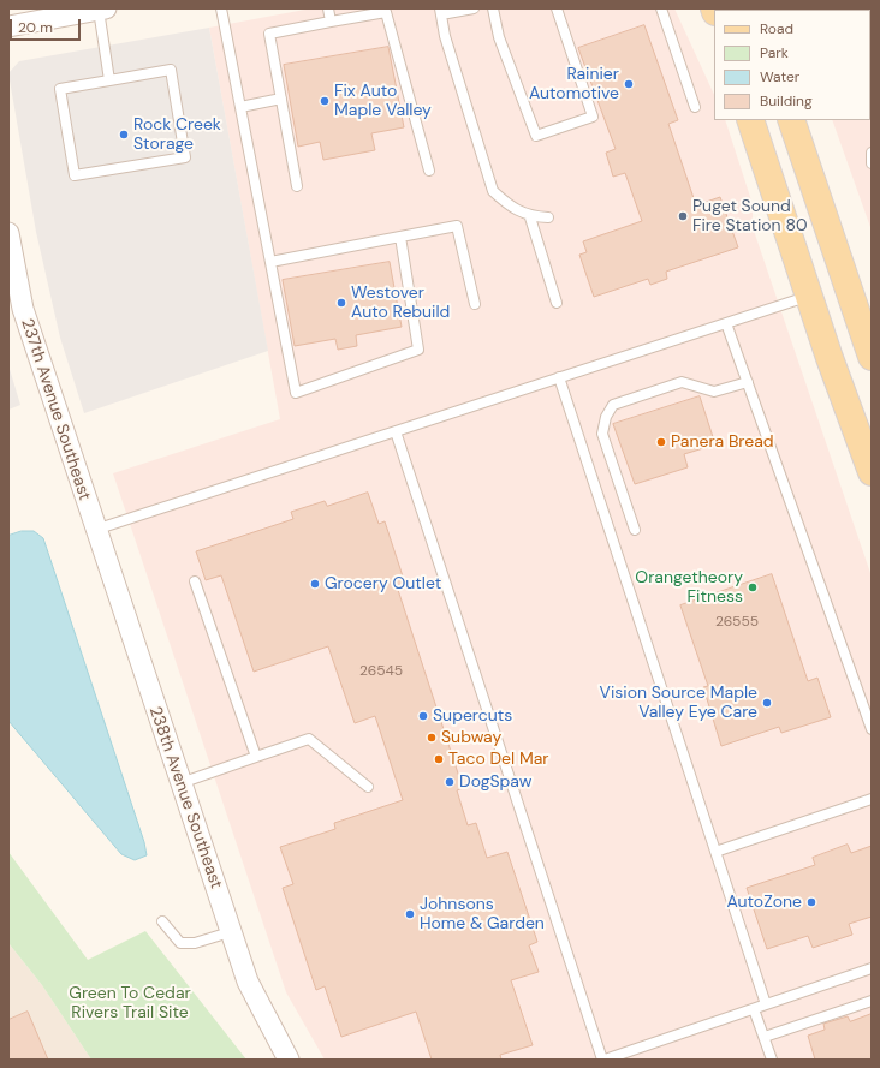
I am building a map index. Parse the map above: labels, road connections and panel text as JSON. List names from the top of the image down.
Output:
{
  "streets": {
    "street": ["237th Avenue Southeast", "238th Avenue Southeast"]
  },
  "crossings": [
    ["237th Avenue Southeast", "238th Avenue Southeast"]
  ],
  "parks": ["Green To Cedar Rivers Trail Site"],
  "places": [
    "Rainier Automotive",
    "Fix Auto Maple Valley",
    "Rock Creek Storage",
    "Puget Sound Fire Station 80",
    "Westover Auto Rebuild",
    "Panera Bread",
    "Grocery Outlet",
    "Orangetheory Fitness",
    "Vision Source Maple Valley Eye Care",
    "Supercuts",
    "Subway",
    "Taco Del Mar",
    "DogSpaw",
    "AutoZone",
    "Johnsons Home & Garden"
  ],
  "house_numbers": ["26555", "26545"],
  "legend": [
    "Road",
    "Park",
    "Water",
    "Building"
  ],
  "scale_bar": "20 m"
}
